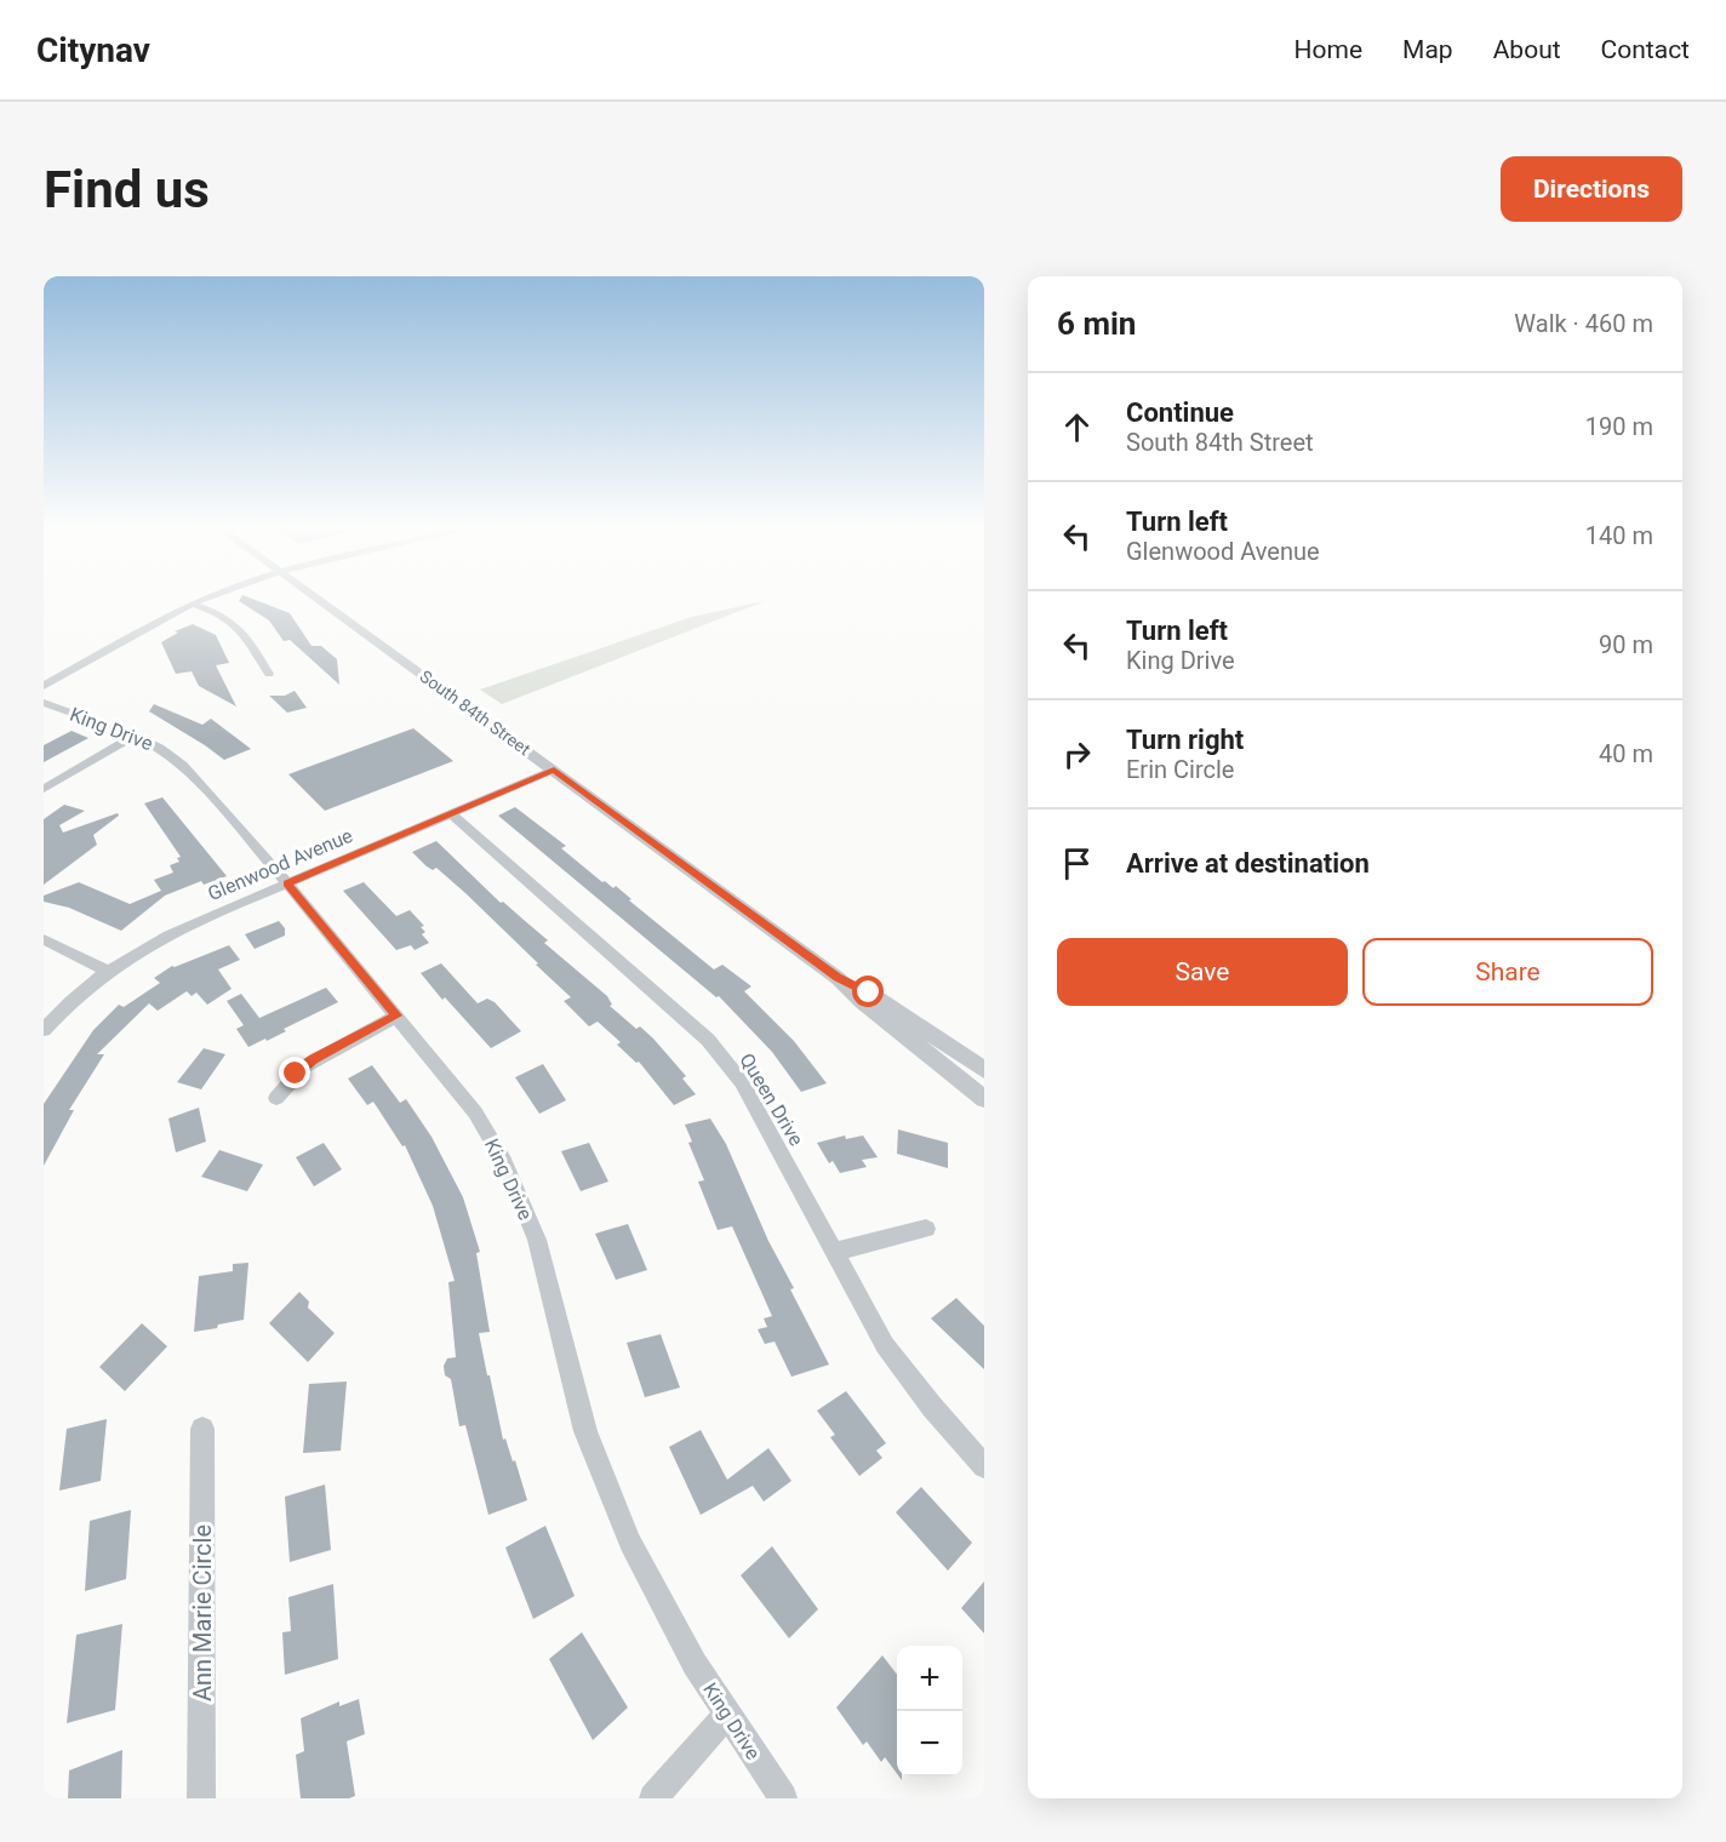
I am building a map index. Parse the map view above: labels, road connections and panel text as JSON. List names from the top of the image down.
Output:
{
  "streets": {
    "street": [
      "South 84th Street",
      "King Drive",
      "Glenwood Avenue",
      "Queen Drive",
      "Ann Marie Circle"
    ]
  },
  "crossings": [
    ["South 84th Street", "Glenwood Avenue"],
    ["King Drive", "Glenwood Avenue"],
    ["Glenwood Avenue", "Queen Drive"]
  ],
  "page": {
    "header": "Citynav",
    "nav": [
      "Home",
      "Map",
      "About",
      "Contact"
    ],
    "buttons": [
      "Directions",
      ["Save", "Share"]
    ],
    "title": "Find us",
    "heading": ["6 min", "Walk · 460 m"],
    "list": [
      ["Continue", "South 84th Street", "190 m"],
      ["Turn left", "Glenwood Avenue", "140 m"],
      ["Turn left", "King Drive", "90 m"],
      ["Turn right", "Erin Circle", "40 m"],
      "Arrive at destination"
    ],
    "map_buttons": ["+", "−"]
  }
}
